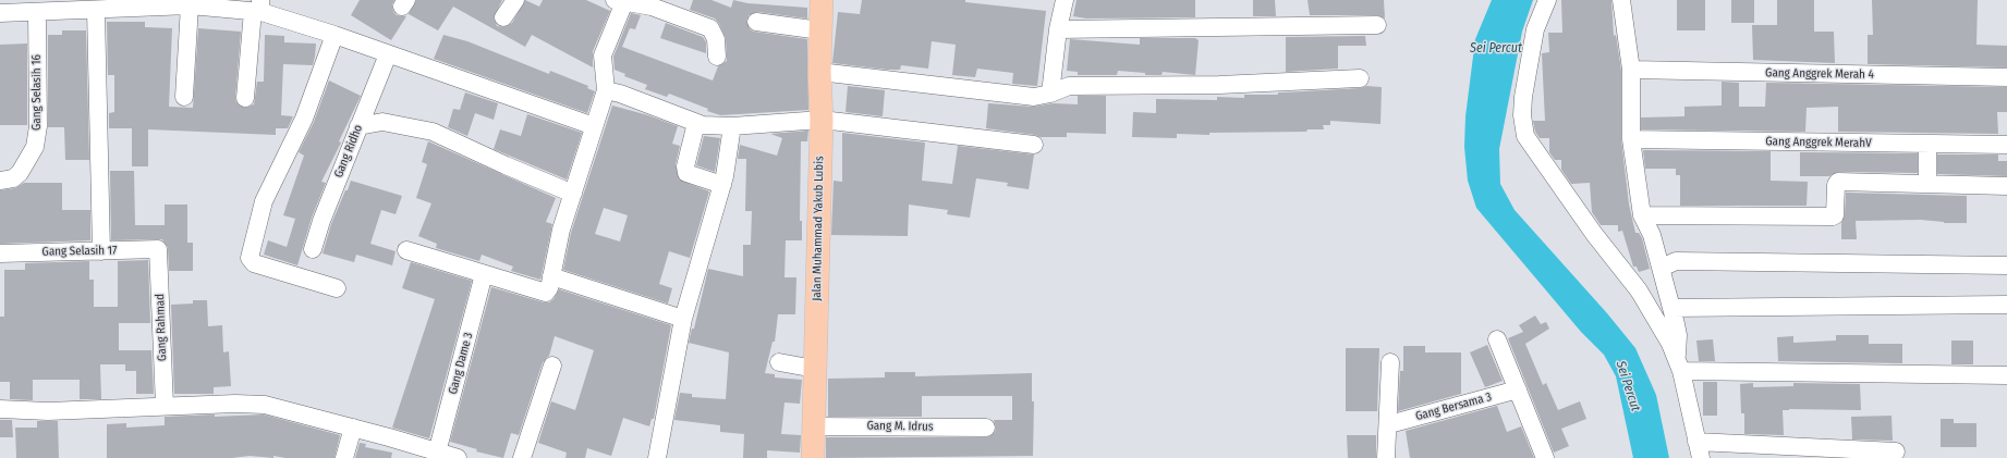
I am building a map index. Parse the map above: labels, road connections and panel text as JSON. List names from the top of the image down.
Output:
{
  "streets": {
    "main road": ["Jalan Muhammad Yakub Lubis"],
    "street": [
      "Gang Anggrek Merah 4",
      "Gang Selasih 16",
      "Gang Anggrek MerahV",
      "Gang Ridho",
      "Gang Selasih 17",
      "Gang Rahmad",
      "Gang Dame 3",
      "Gang Bersama 3",
      "Gang M. Idrus"
    ]
  },
  "crossings": [
    ["Jalan Muhammad Yakub Lubis", "Gang M. Idrus"],
    ["Gang Selasih 17", "Gang Rahmad"]
  ],
  "water": ["Sei Percut"]
}
